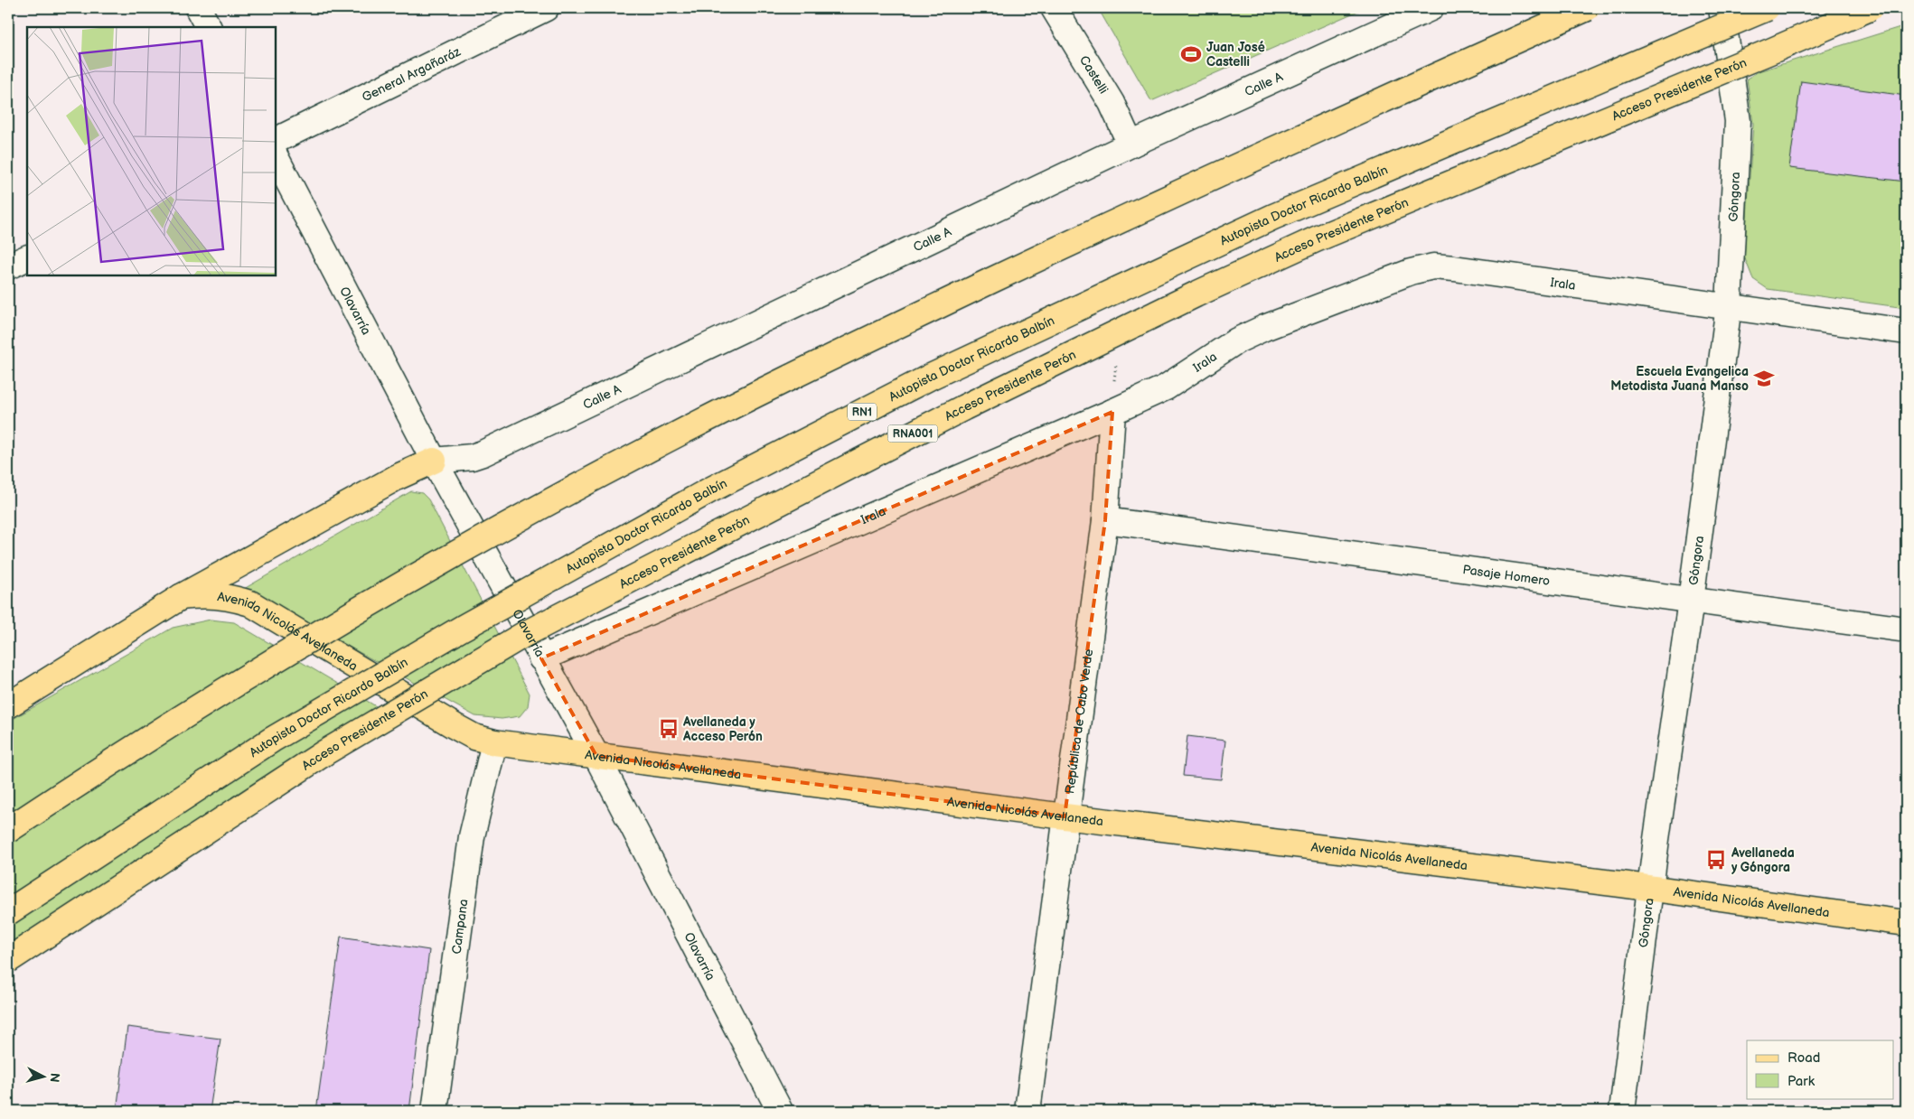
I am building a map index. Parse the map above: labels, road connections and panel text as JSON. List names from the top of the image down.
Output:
{
  "streets": {
    "main road": [
      "Acceso Presidente Perón",
      "Autopista Doctor Ricardo Balbín",
      "RN1",
      "RNA001",
      "Avenida Nicolás Avellaneda"
    ],
    "street": [
      "General Argañaráz",
      "Castelli",
      "Calle A",
      "Góngora",
      "Irala",
      "Olavarría",
      "Pasaje Homero",
      "República de Cabo Verde",
      "Campana"
    ]
  },
  "crossings": [
    ["Castelli", "Calle A"],
    ["Calle A", "Olavarría"],
    ["Góngora", "Irala"],
    ["Góngora", "Pasaje Homero"],
    ["Góngora", "Avenida Nicolás Avellaneda"],
    ["Irala", "Olavarría"],
    ["Irala", "República de Cabo Verde"],
    ["Olavarría", "Avenida Nicolás Avellaneda"],
    ["Pasaje Homero", "República de Cabo Verde"],
    ["Avenida Nicolás Avellaneda", "República de Cabo Verde"],
    ["Avenida Nicolás Avellaneda", "Campana"]
  ],
  "places": {
    "sports": ["Juan José Castelli"],
    "school or university": ["Escuela Evangelica Metodista Juana Manso"],
    "bus stop": ["Avellaneda y Acceso Perón", "Avellaneda y Góngora"]
  },
  "legend": ["Road", "Park"],
  "north": "right"
}
